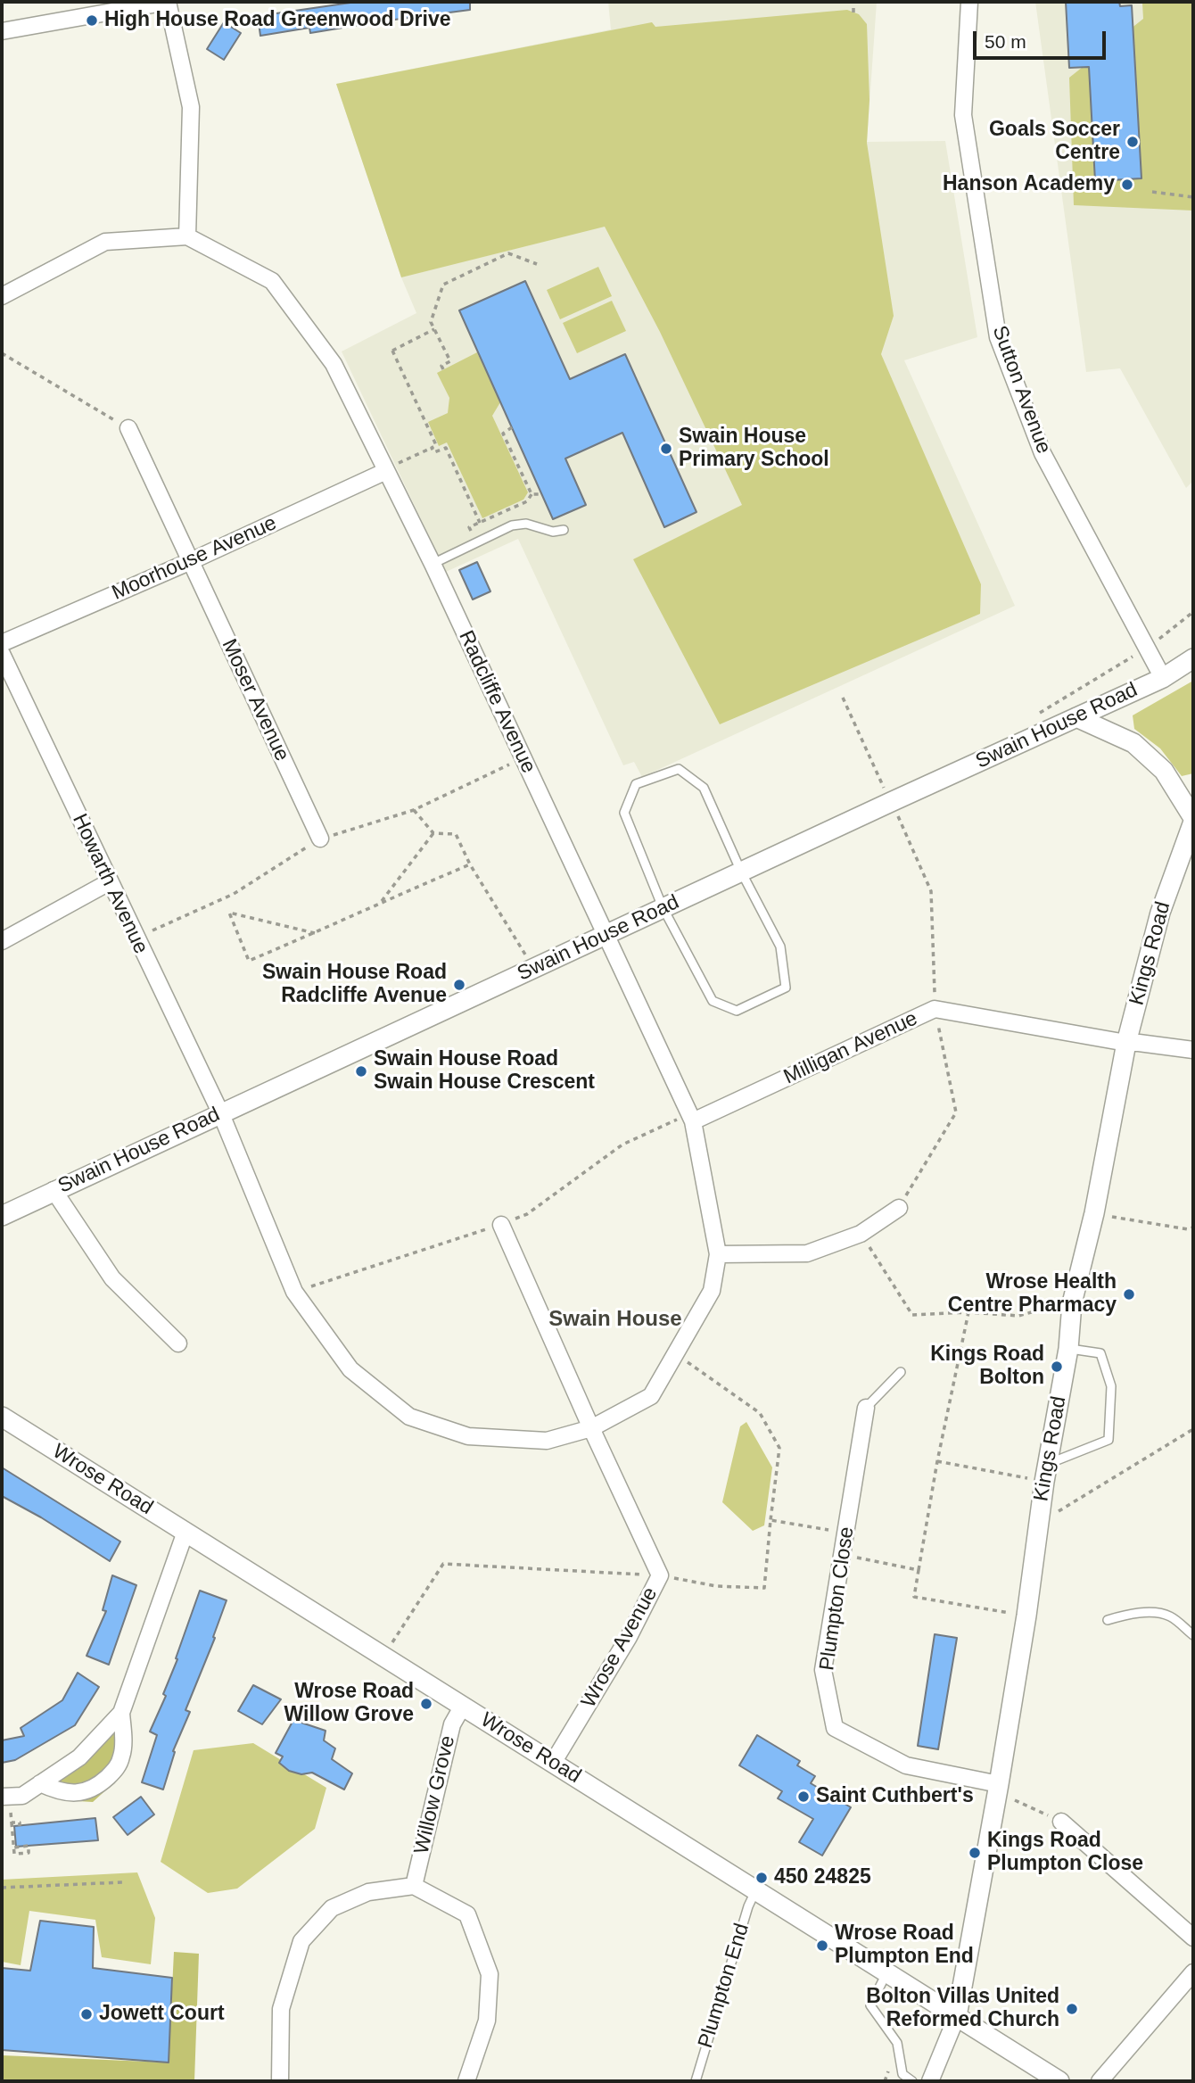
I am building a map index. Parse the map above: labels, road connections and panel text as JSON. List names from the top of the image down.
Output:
{
  "streets": {
    "street": [
      "Sutton Avenue",
      "Moorhouse Avenue",
      "Moser Avenue",
      "Radcliffe Avenue",
      "Swain House Road",
      "Howarth Avenue",
      "Kings Road",
      "Milligan Avenue",
      "Wrose Road",
      "Plumpton Close",
      "Wrose Avenue",
      "Willow Grove"
    ],
    "lane": ["Plumpton End"]
  },
  "crossings": [
    ["Sutton Avenue", "Swain House Road"],
    ["Moorhouse Avenue", "Moser Avenue"],
    ["Moorhouse Avenue", "Radcliffe Avenue"],
    ["Radcliffe Avenue", "Swain House Road"],
    ["Radcliffe Avenue", "Howarth Avenue"],
    ["Radcliffe Avenue", "Milligan Avenue"],
    ["Swain House Road", "Howarth Avenue"],
    ["Swain House Road", "Kings Road"],
    ["Howarth Avenue", "Wrose Avenue"],
    ["Kings Road", "Milligan Avenue"],
    ["Kings Road", "Wrose Road"],
    ["Kings Road", "Plumpton Close"],
    ["Wrose Road", "Wrose Avenue"],
    ["Wrose Road", "Willow Grove"],
    ["Wrose Road", "Plumpton End"]
  ],
  "districts": ["Swain House"],
  "places": [
    "High House Road Greenwood Drive",
    "Goals Soccer Centre",
    "Hanson Academy",
    "Swain House Primary School",
    "Swain House Road Radcliffe Avenue",
    "Swain House Road Swain House Crescent",
    "Wrose Health Centre Pharmacy",
    "Kings Road Bolton",
    "Wrose Road Willow Grove",
    "Saint Cuthbert's",
    "Kings Road Plumpton Close",
    "450 24825",
    "Wrose Road Plumpton End",
    "Bolton Villas United Reformed Church",
    "Jowett Court"
  ],
  "scale_bar": "50 m"
}
